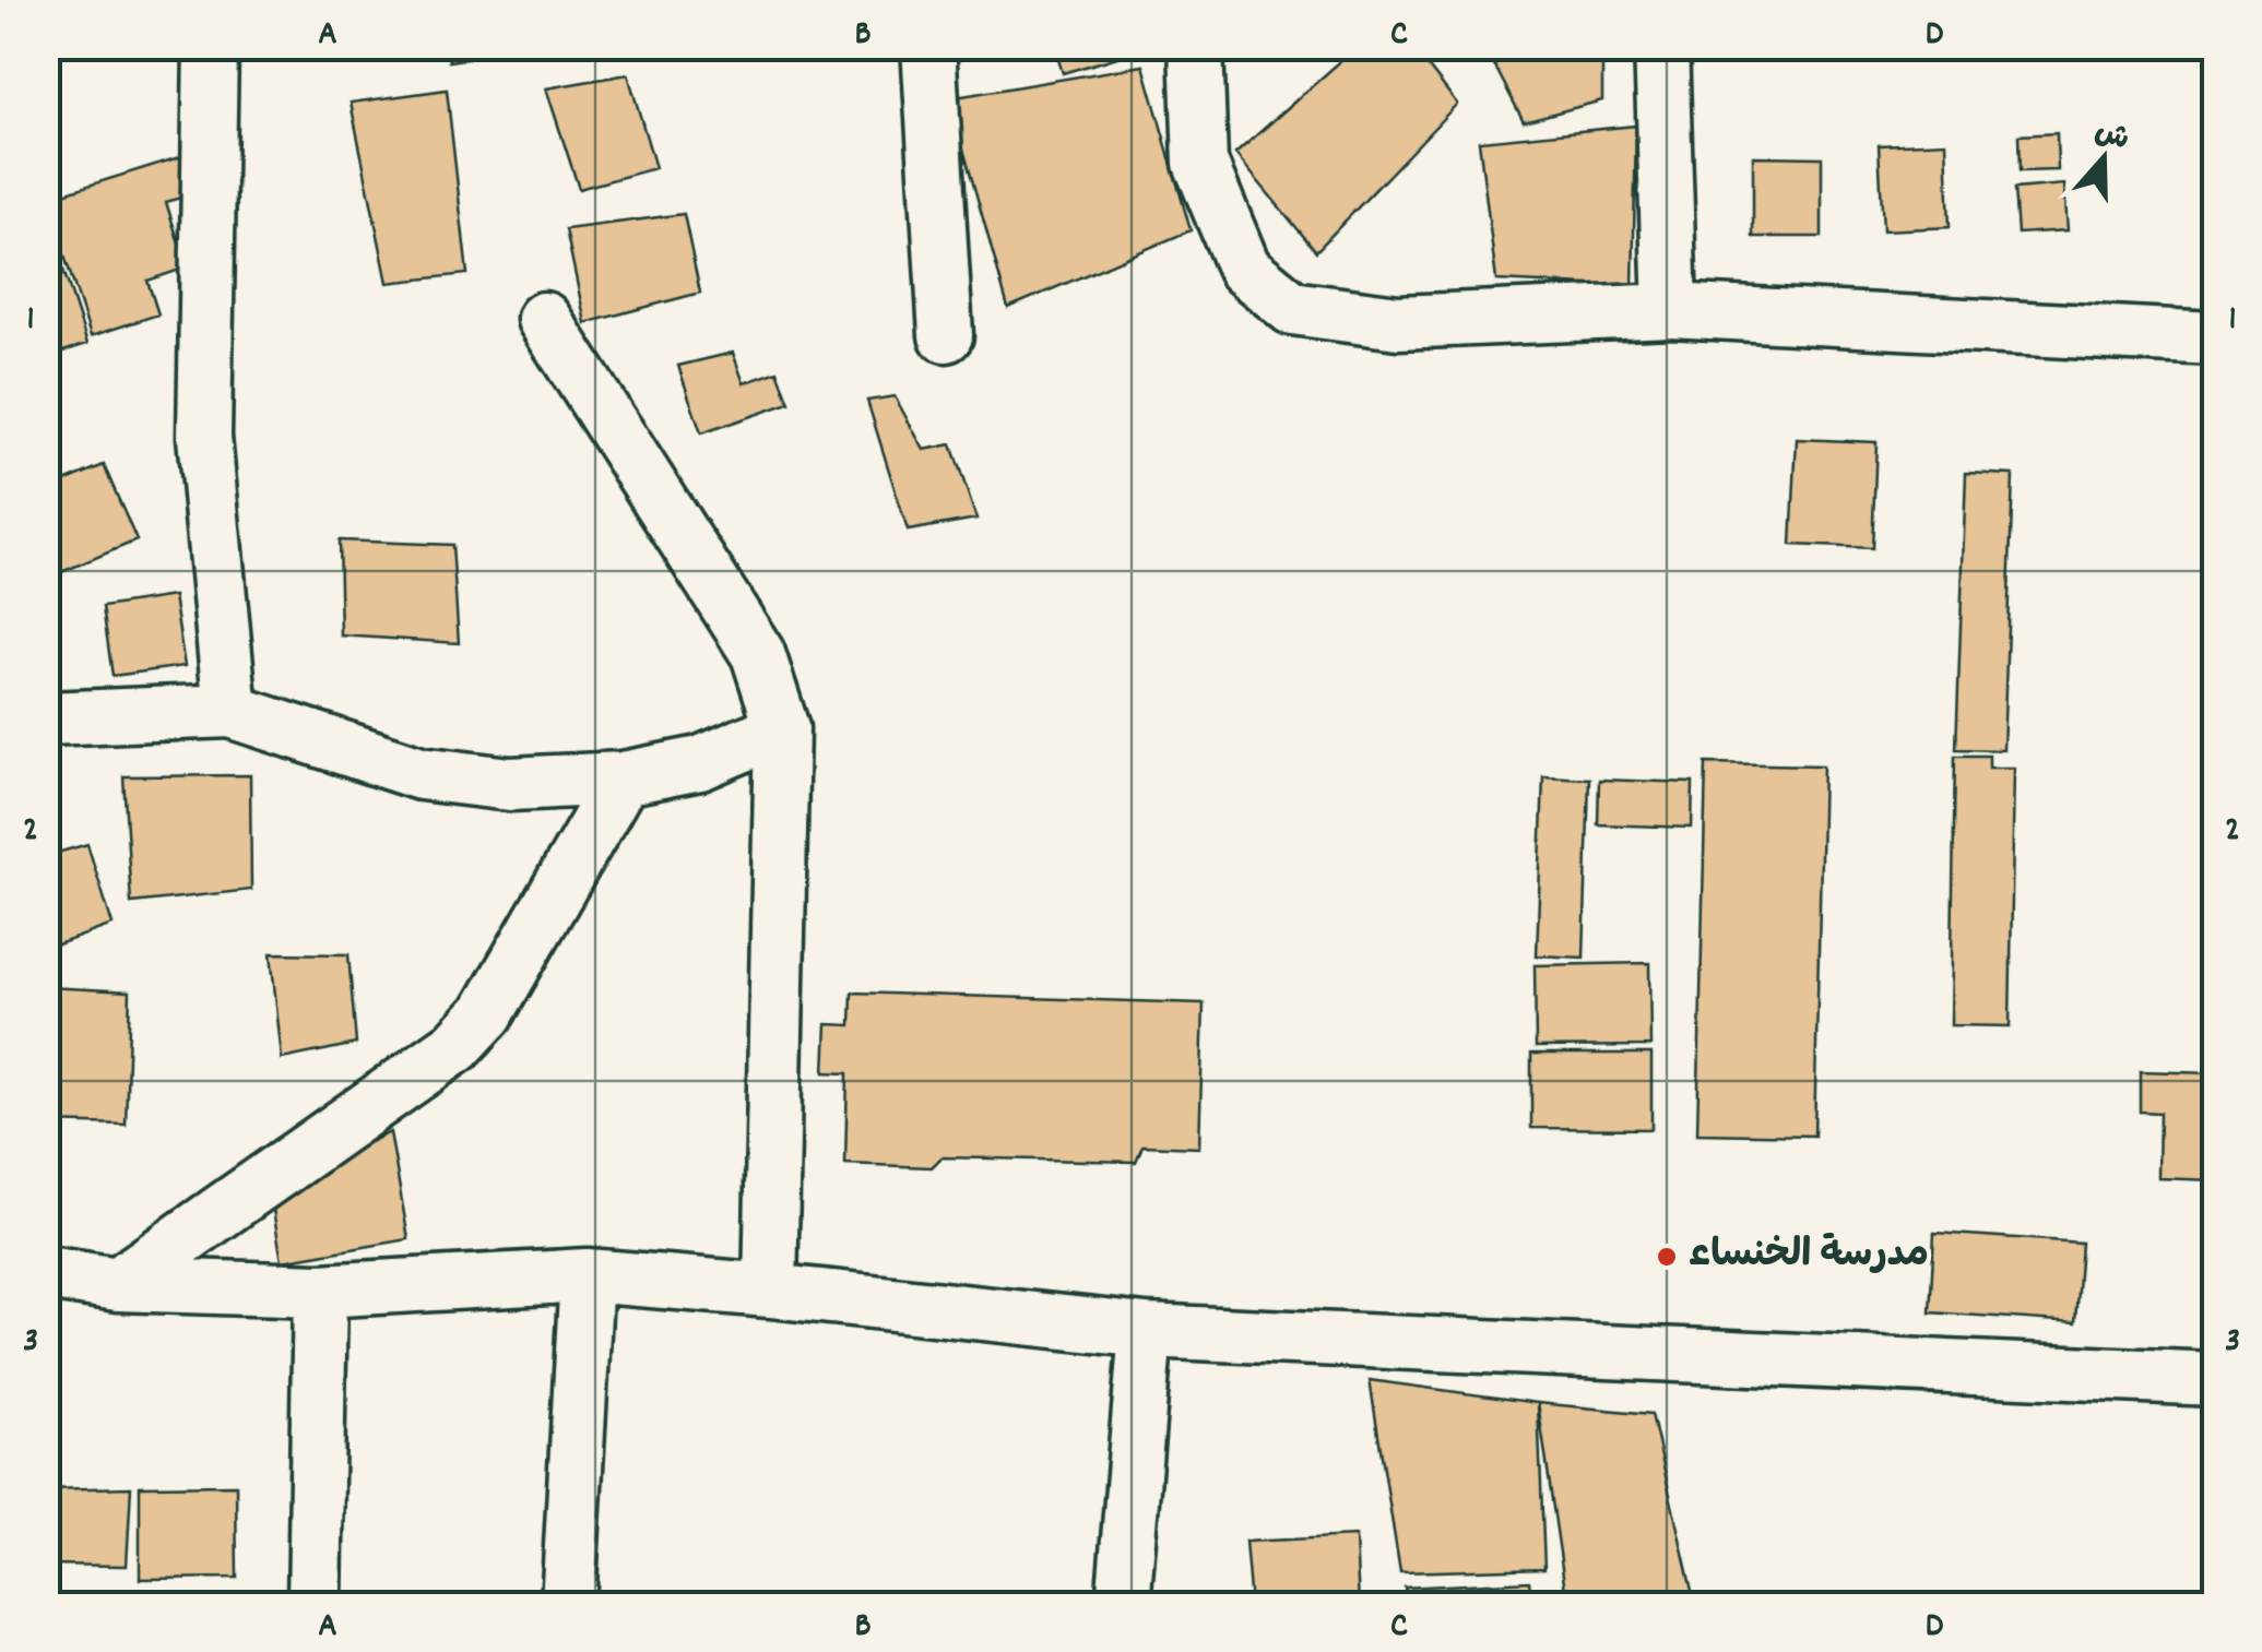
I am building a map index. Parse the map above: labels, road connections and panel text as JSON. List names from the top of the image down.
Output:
{
  "places": ["مدرسة الخنساء"],
  "north": "top",
  "grid": {
    "columns": [
      "A",
      "B",
      "C",
      "D"
    ],
    "rows": ["1", "2", "3"]
  }
}
